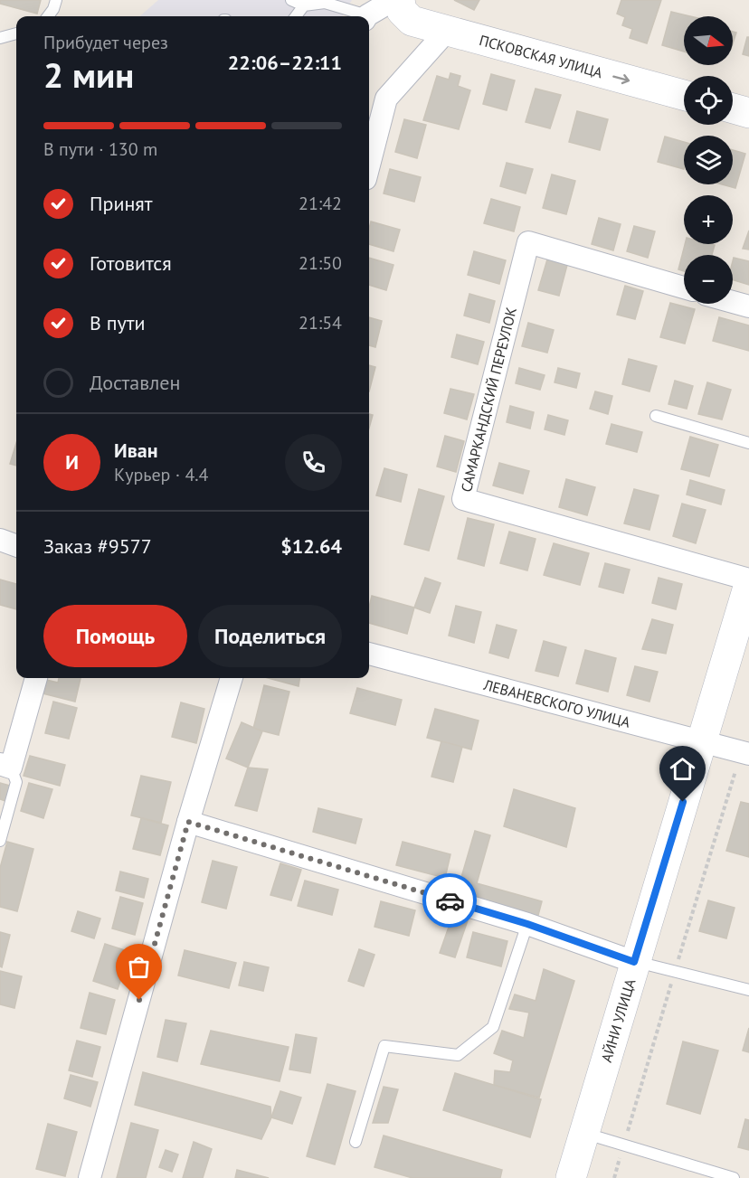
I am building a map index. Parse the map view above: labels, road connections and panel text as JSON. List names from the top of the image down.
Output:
{
  "streets": {
    "street": [
      "ПСКОВСКАЯ УЛИЦА",
      "САМАРКАНДСКИЙ ПЕРЕУЛОК",
      "ЛЕВАНЕВСКОГО УЛИЦА",
      "АЙНИ УЛИЦА"
    ]
  },
  "crossings": [
    ["ЛЕВАНЕВСКОГО УЛИЦА", "АЙНИ УЛИЦА"]
  ],
  "one_way": ["ПСКОВСКАЯ УЛИЦА"],
  "north": "right",
  "page": {
    "map_buttons": ["+", "−"],
    "heading": ["2 мин", "Прибудет через", "22:06–22:11"],
    "panel": [
      "Иван",
      "Курьер · 4.4",
      "Заказ #9577",
      "$12.64"
    ],
    "bar": "В пути · 130 m",
    "list": [
      ["Принят", "21:42"],
      ["Готовится", "21:50"],
      ["В пути", "21:54"],
      "Доставлен"
    ],
    "round": "И",
    "buttons": ["Помощь", "Поделиться"]
  }
}
